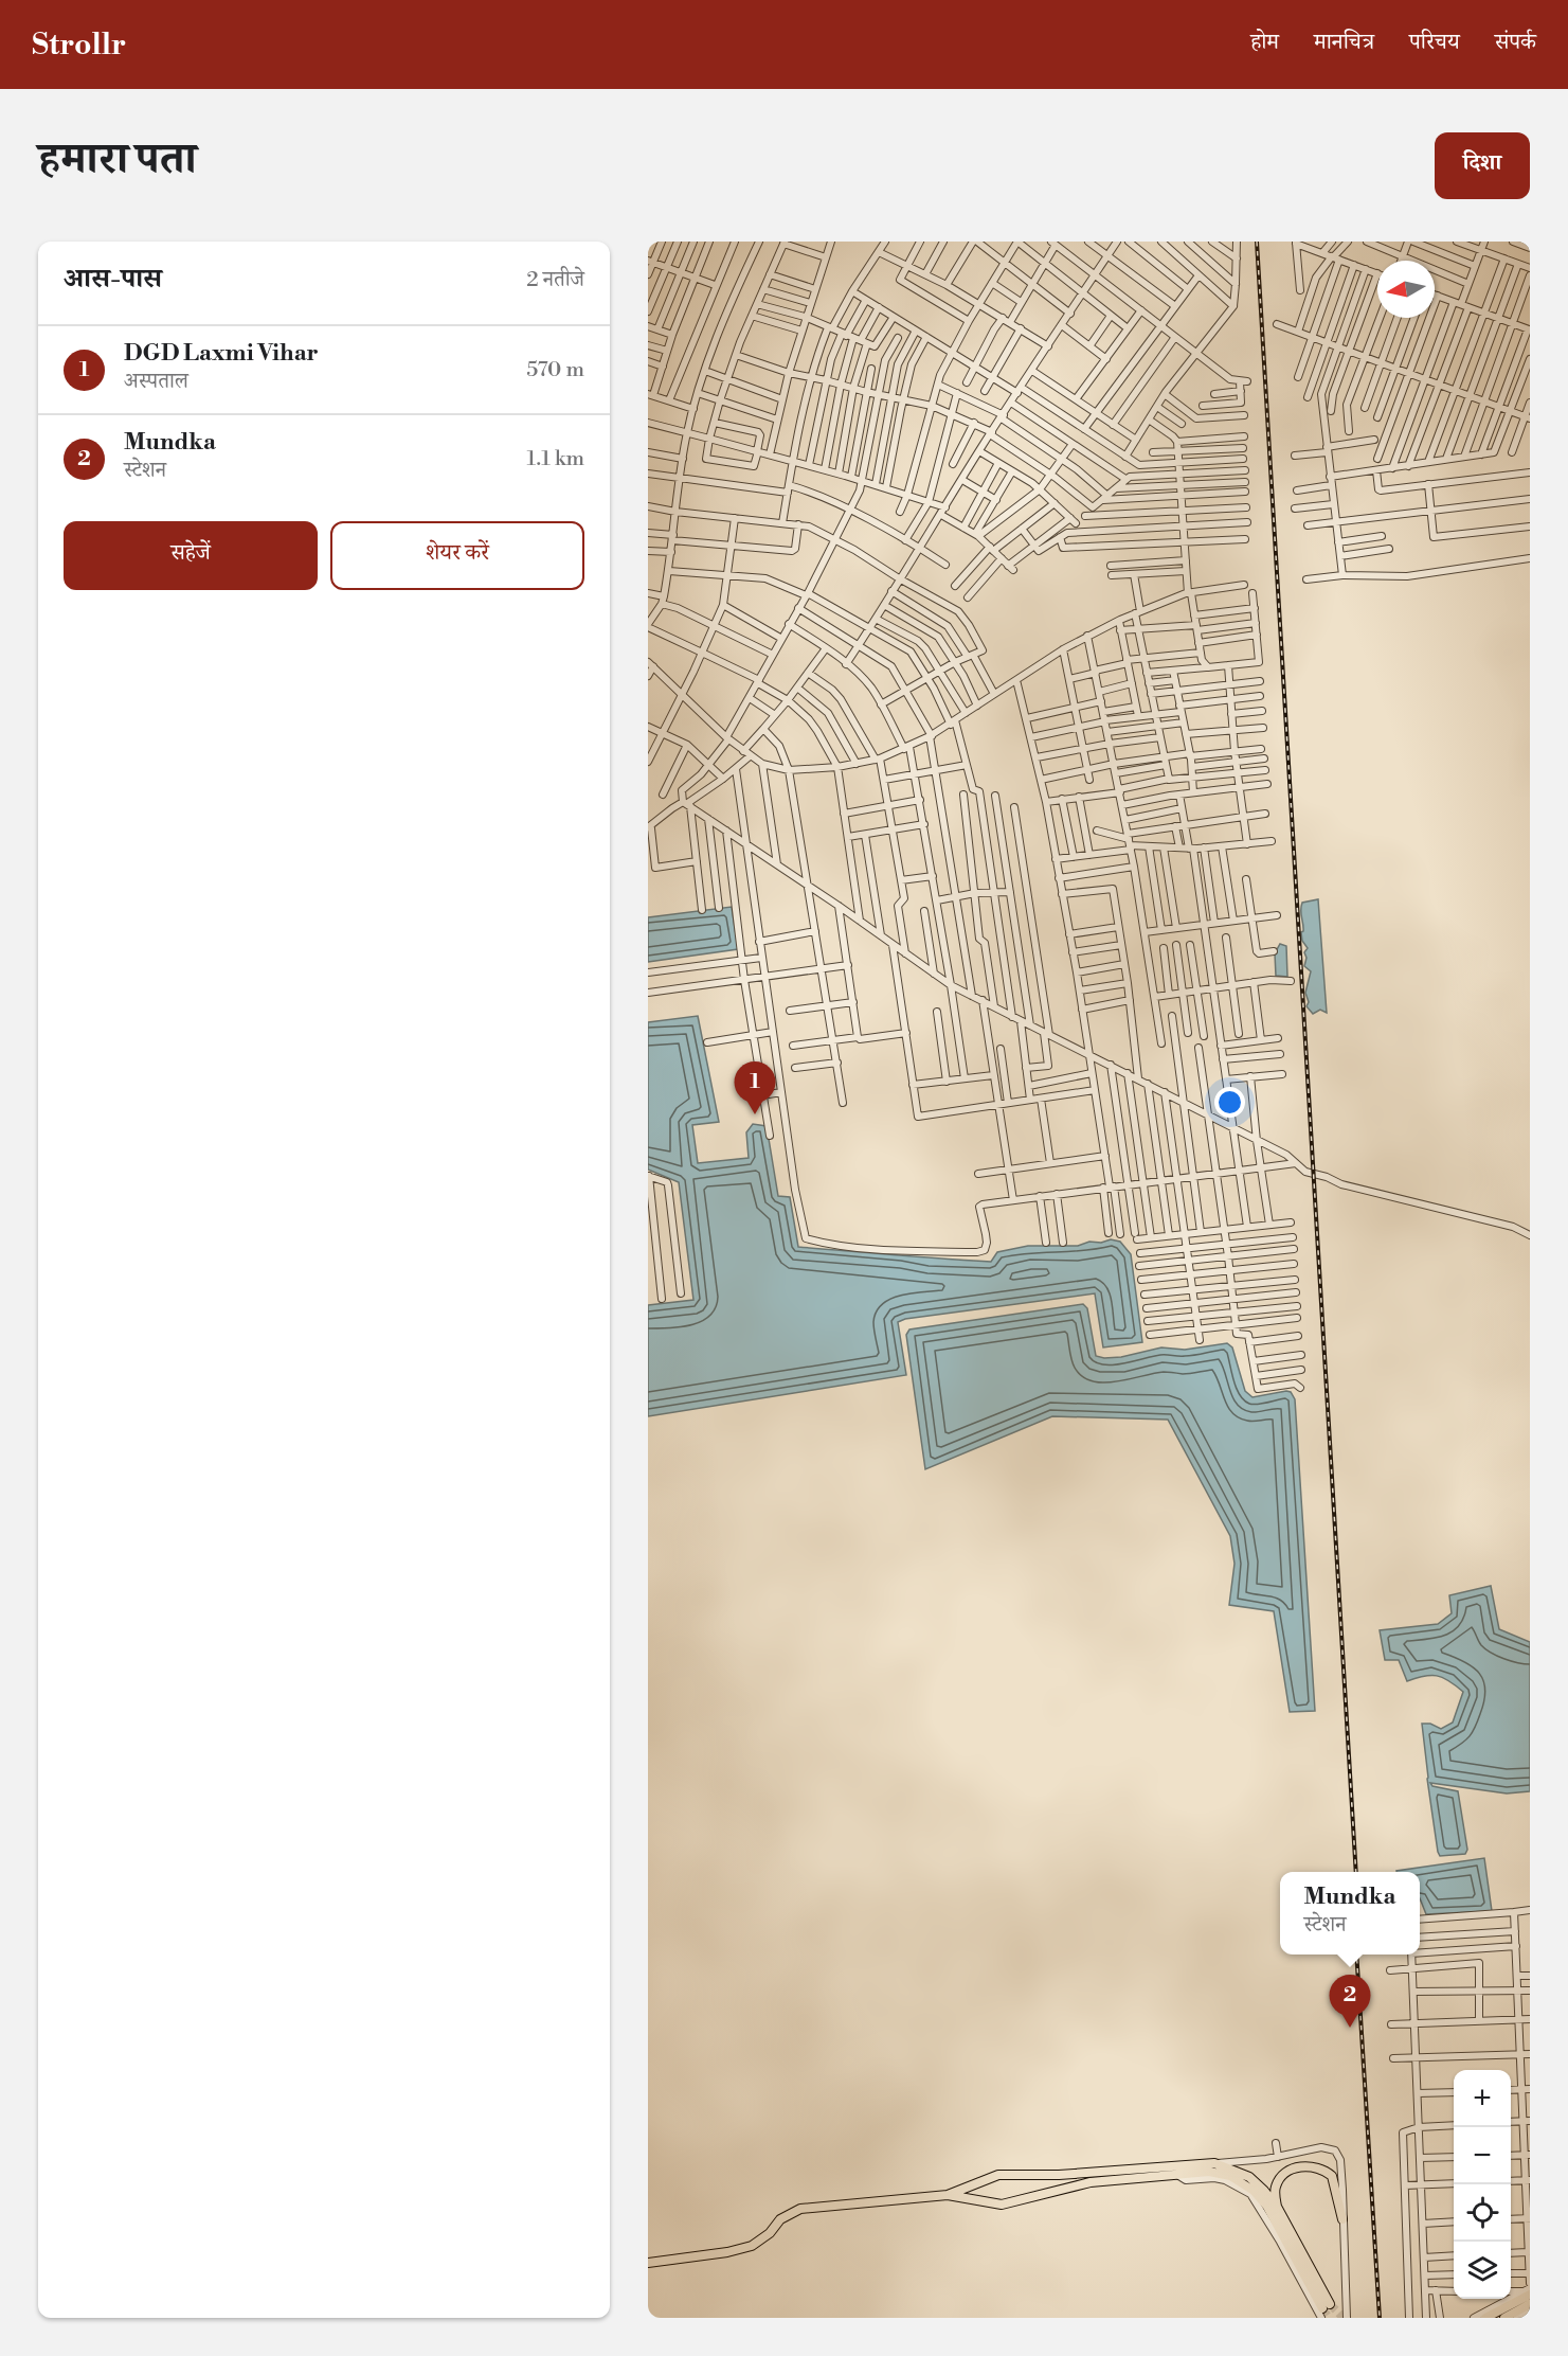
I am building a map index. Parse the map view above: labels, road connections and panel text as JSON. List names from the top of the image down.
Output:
{
  "north": "left",
  "page": {
    "header": "Strollr",
    "nav": [
      "होम",
      "मानचित्र",
      "परिचय",
      "संपर्क"
    ],
    "title": "हमारा पता",
    "buttons": [
      "दिशा",
      ["सहेजें", "शेयर करें"]
    ],
    "heading": ["आस-पास", "2 नतीजे"],
    "list": [
      {
        "mark": "1",
        "name": "DGD Laxmi Vihar",
        "note": "अस्पताल",
        "value": "570 m"
      },
      {
        "mark": "2",
        "name": "Mundka",
        "note": "स्टेशन",
        "value": "1.1 km"
      }
    ],
    "pins": ["1", "2"],
    "popup": ["Mundka", "स्टेशन"],
    "map_buttons": ["+", "−"]
  }
}
